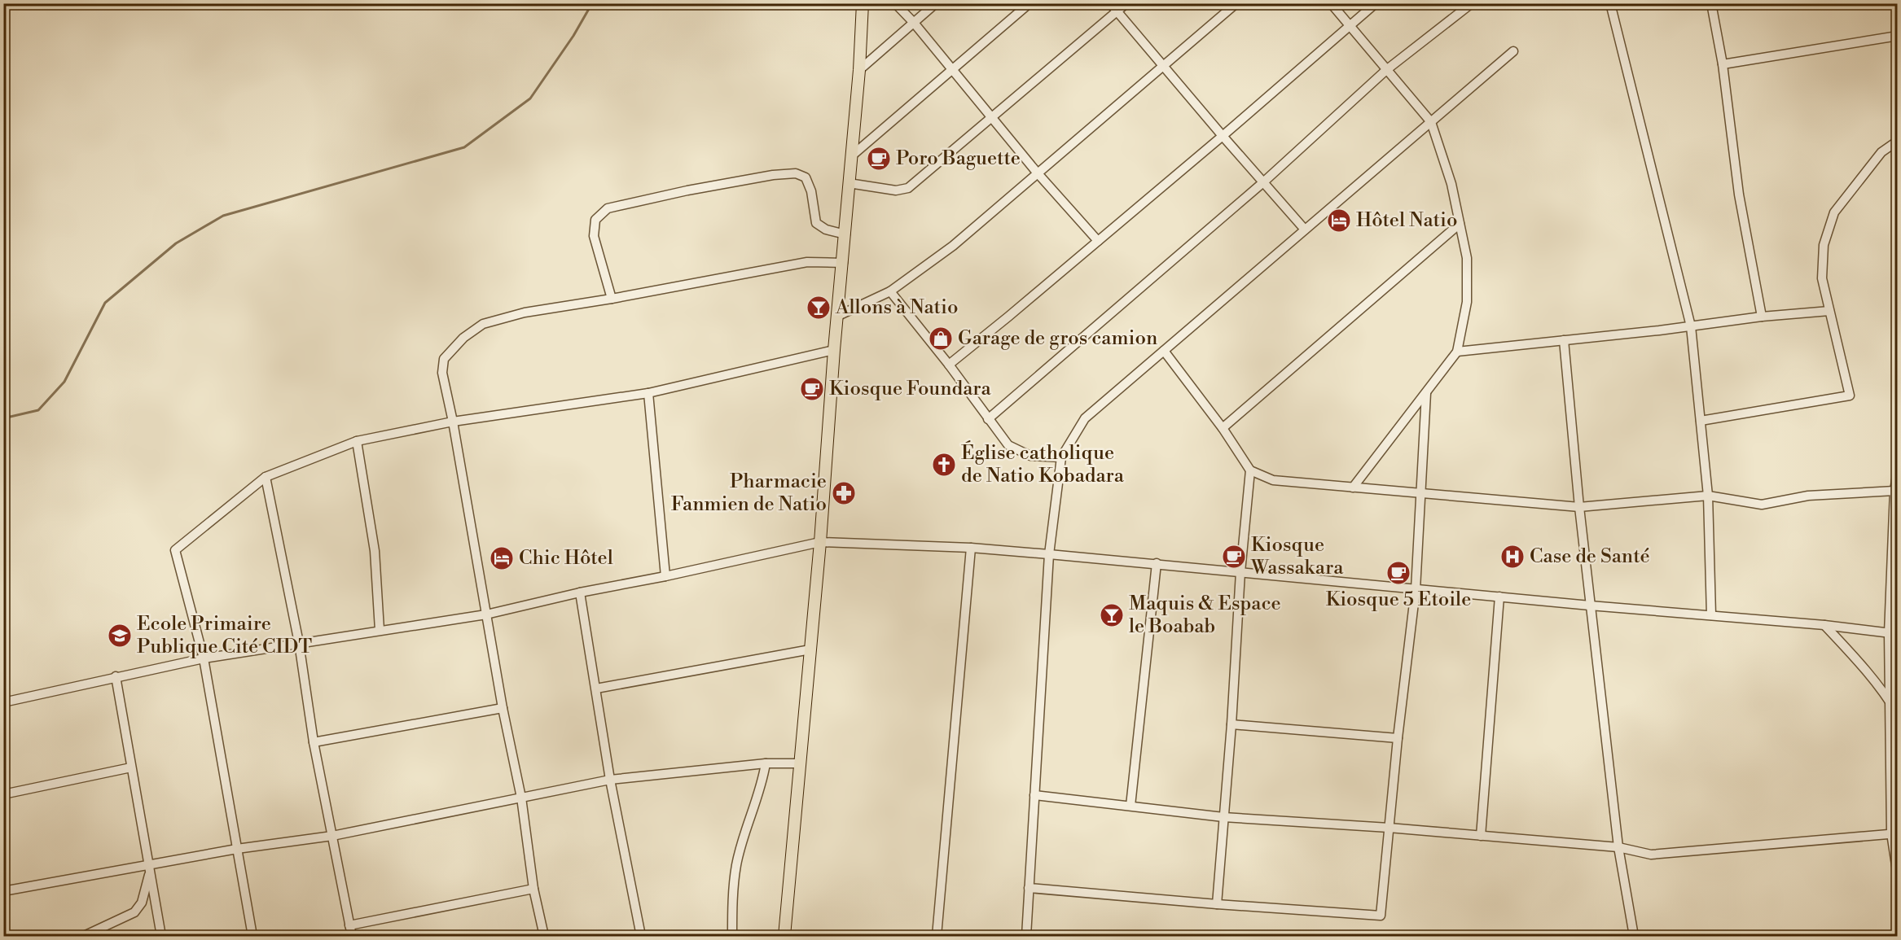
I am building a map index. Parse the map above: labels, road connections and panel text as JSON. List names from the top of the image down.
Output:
{
  "places": {
    "cafe": [
      "Poro Baguette",
      "Kiosque Foundara",
      "Kiosque Wassakara",
      "Kiosque 5 Etoile"
    ],
    "hotel": ["Hôtel Natio", "Chic Hôtel"],
    "bar": ["Allons à Natio", "Maquis & Espace le Boabab"],
    "shop": ["Garage de gros camion"],
    "church": ["Église catholique de Natio Kobadara"],
    "pharmacy": ["Pharmacie Fanmien de Natio"],
    "hospital": ["Case de Santé"],
    "school or university": ["Ecole Primaire Publique Cité CIDT"]
  }
}
